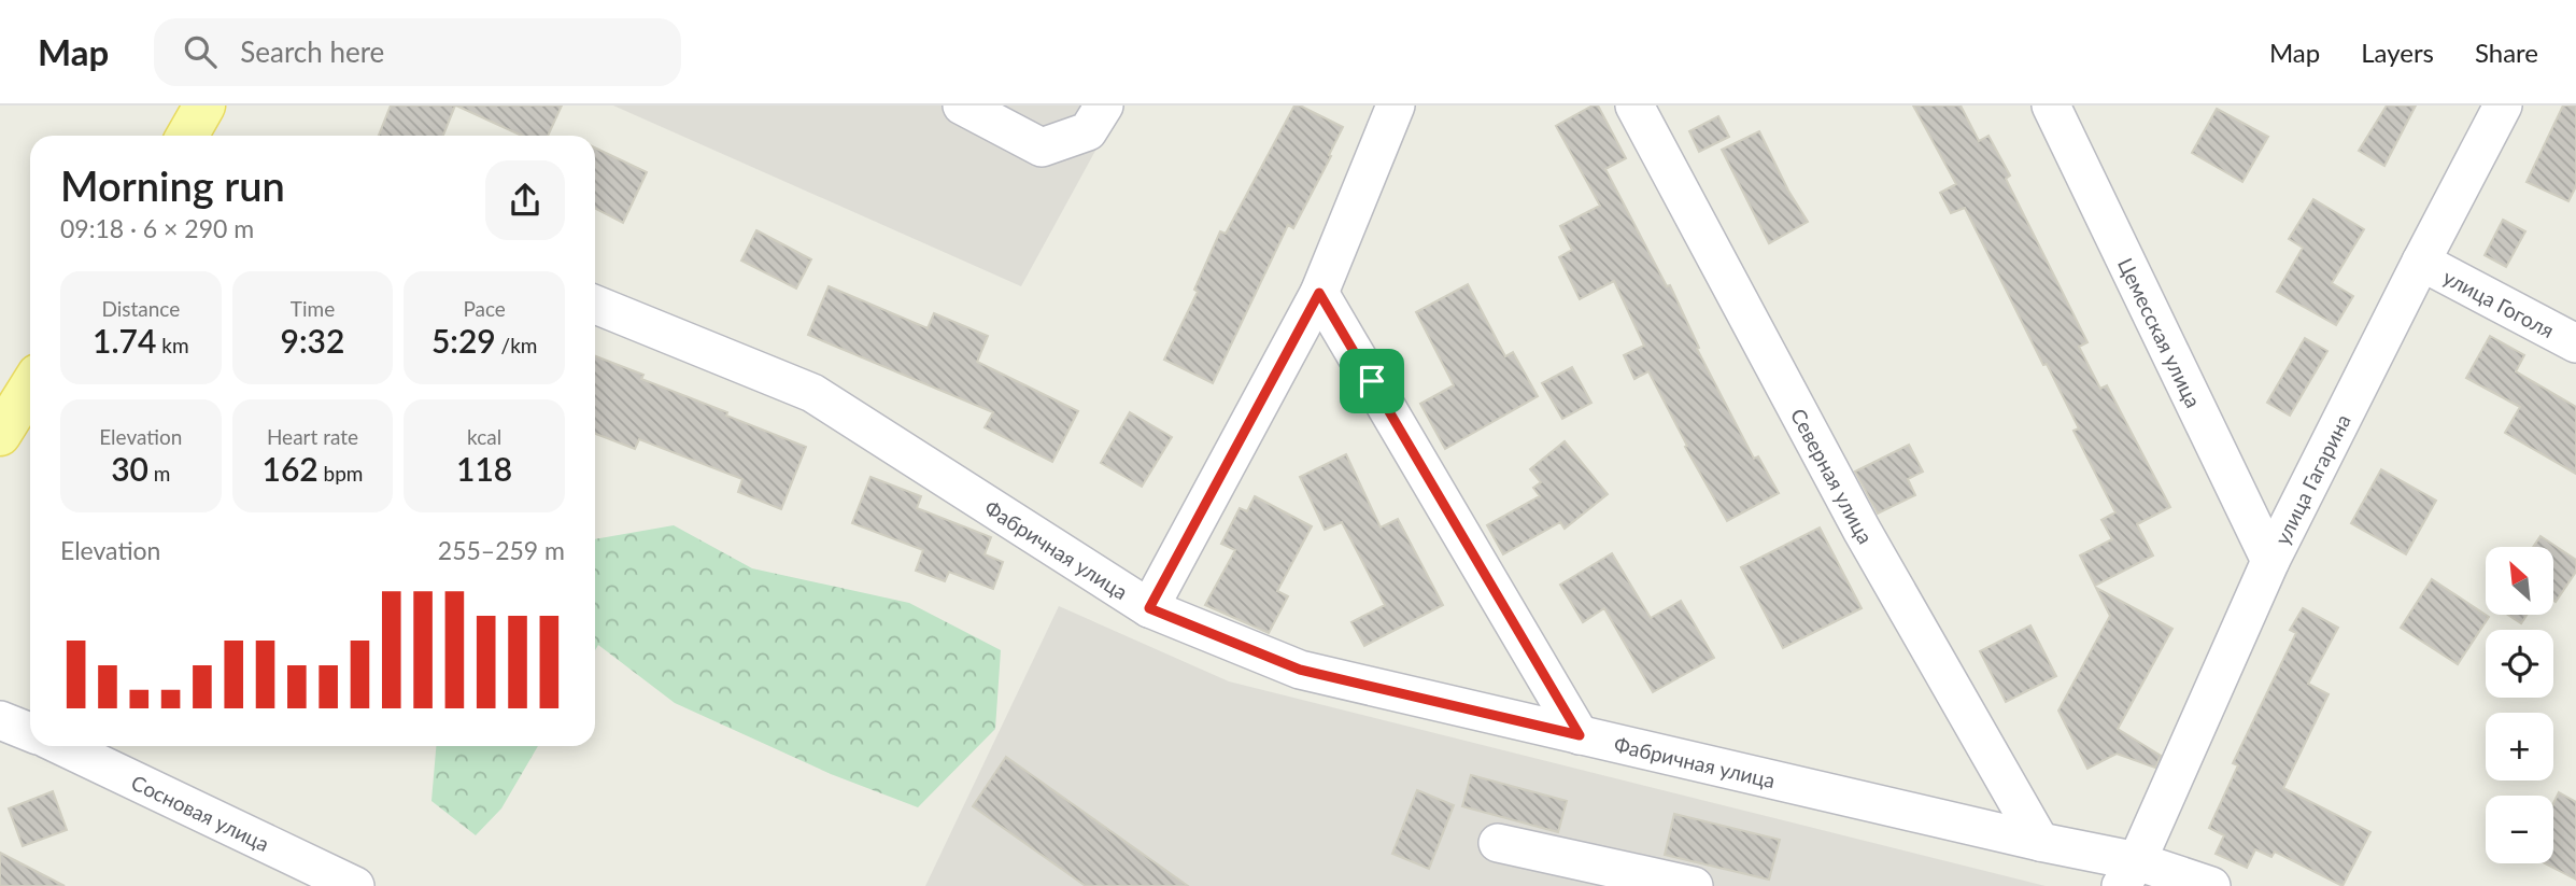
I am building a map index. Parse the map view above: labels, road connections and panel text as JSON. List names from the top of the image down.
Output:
{
  "streets": {
    "street": [
      "улица Гоголя",
      "Цемесская улица",
      "Северная улица",
      "улица Гагарина",
      "Фабричная улица",
      "Сосновая улица"
    ]
  },
  "crossings": [
    ["улица Гоголя", "улица Гагарина"],
    ["Цемесская улица", "улица Гагарина"],
    ["Северная улица", "Фабричная улица"],
    ["улица Гагарина", "Фабричная улица"]
  ],
  "north": "top left",
  "page": {
    "header": "Map",
    "search": "Search here",
    "nav": ["Map", "Layers", "Share"],
    "heading": ["Morning run", "09:18 · 6 × 290 m"],
    "stats": [
      ["Distance", "1.74 km"],
      ["Time", "9:32"],
      ["Pace", "5:29 /km"],
      ["Elevation", "30 m"],
      ["Heart rate", "162 bpm"],
      ["kcal", "118"]
    ],
    "chart": ["Elevation", "255–259 m"],
    "map_buttons": ["+", "−"]
  }
}
